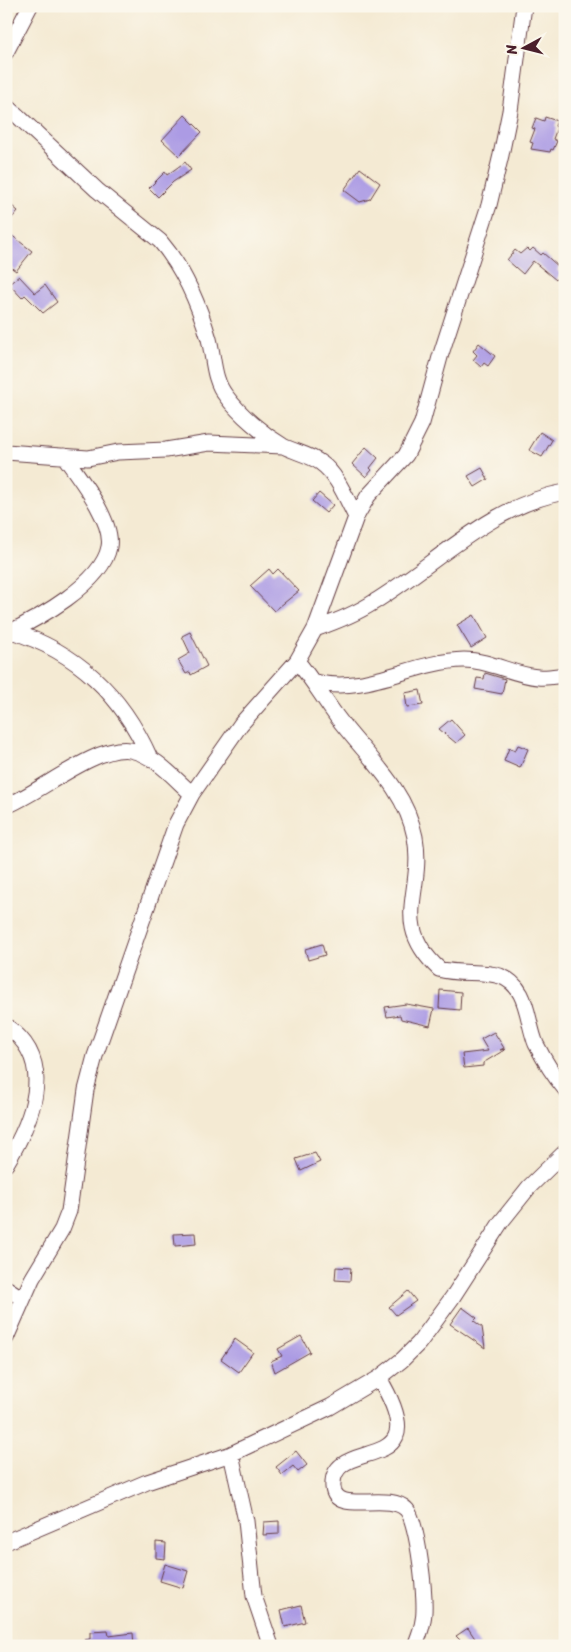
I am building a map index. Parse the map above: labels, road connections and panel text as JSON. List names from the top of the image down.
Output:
{
  "north": "left"
}
